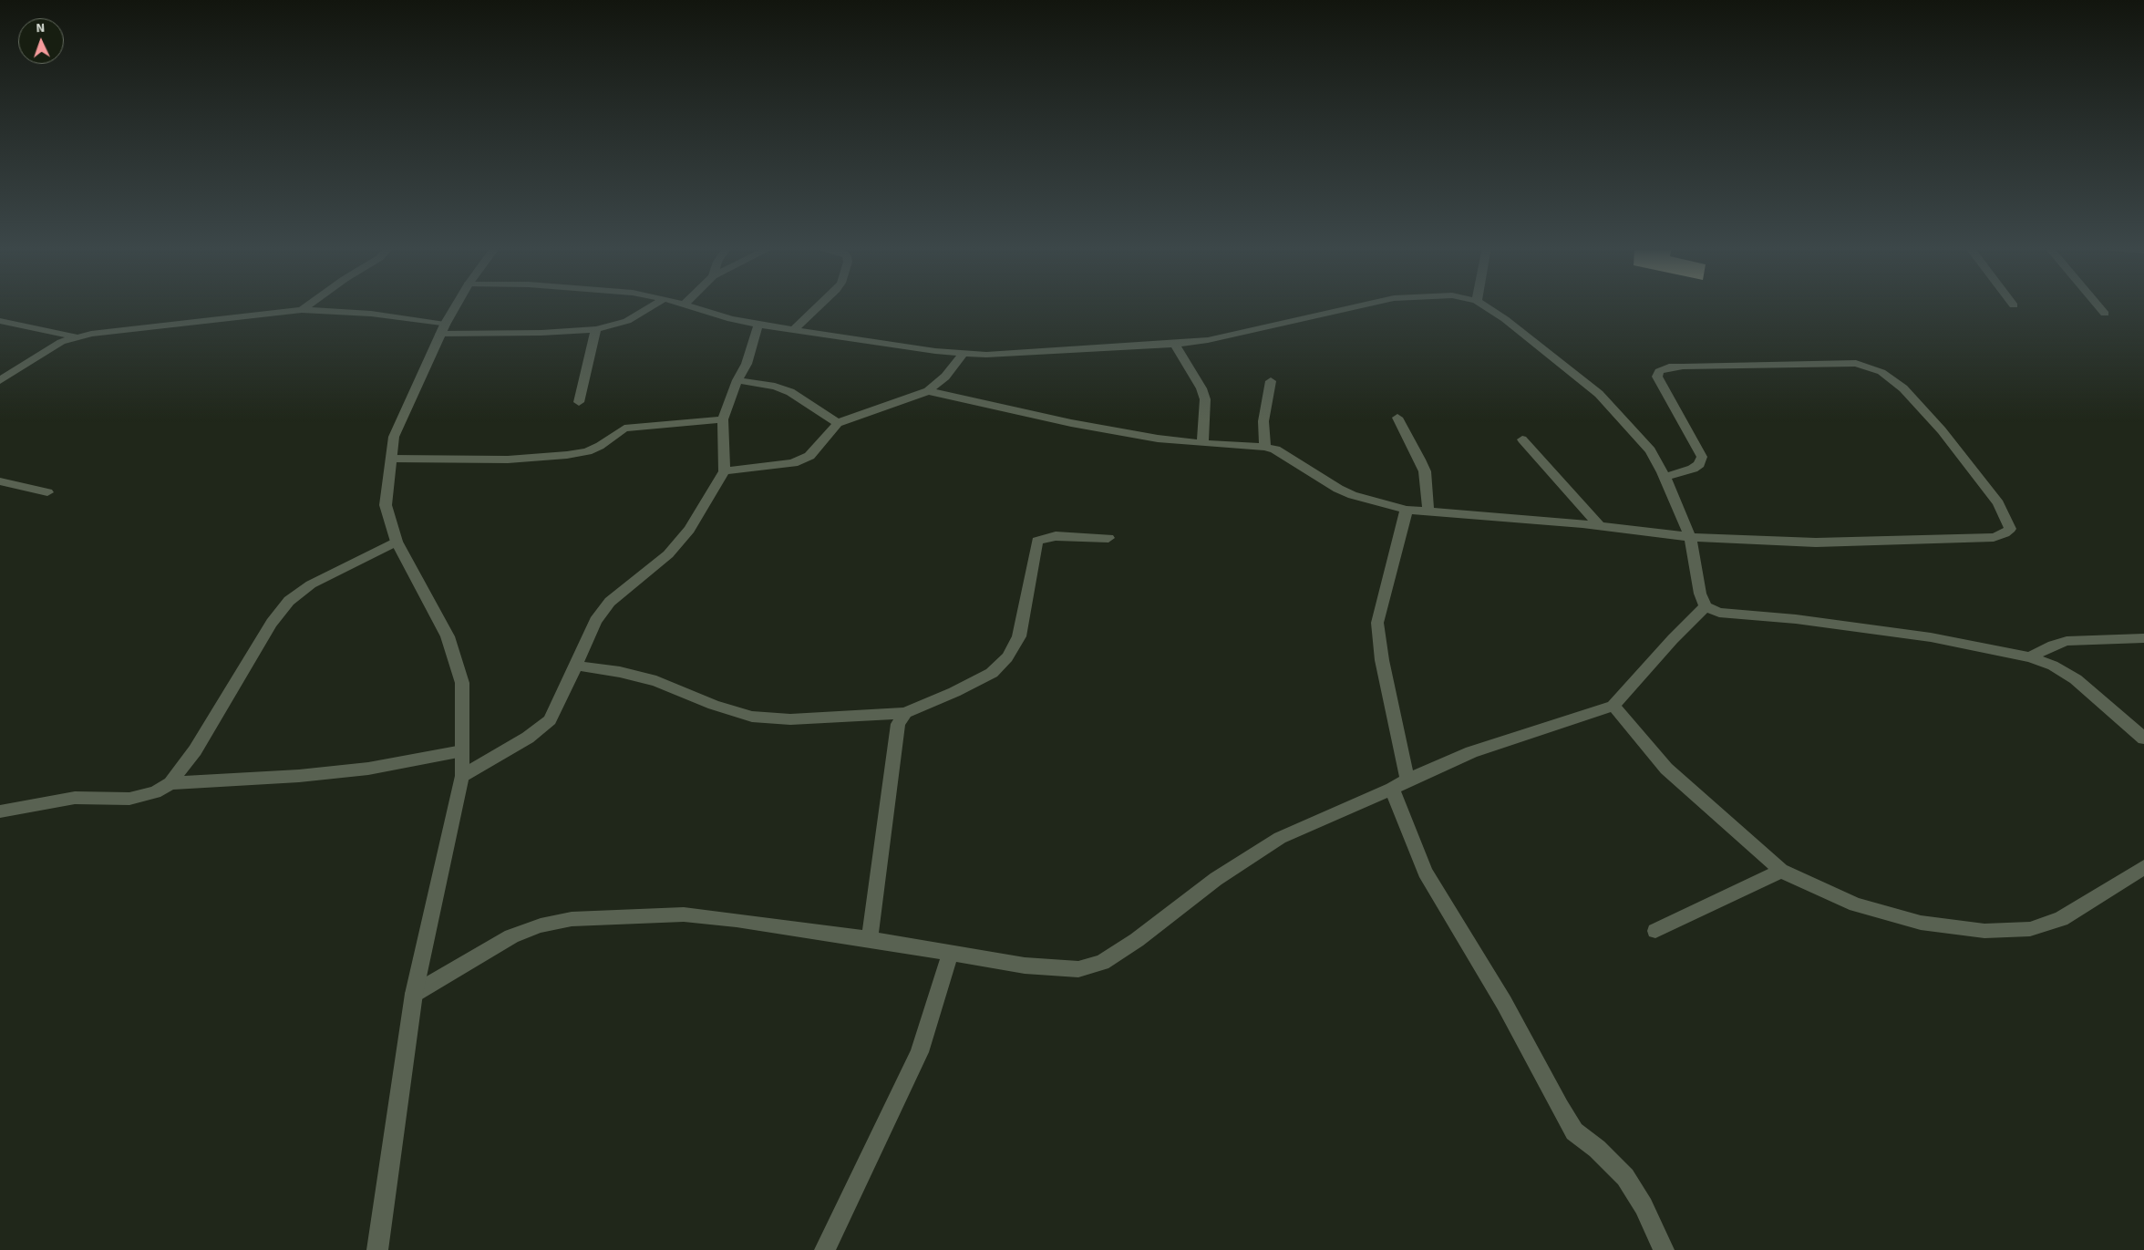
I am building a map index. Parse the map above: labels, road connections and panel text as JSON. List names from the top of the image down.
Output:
{
  "north": "top"
}
